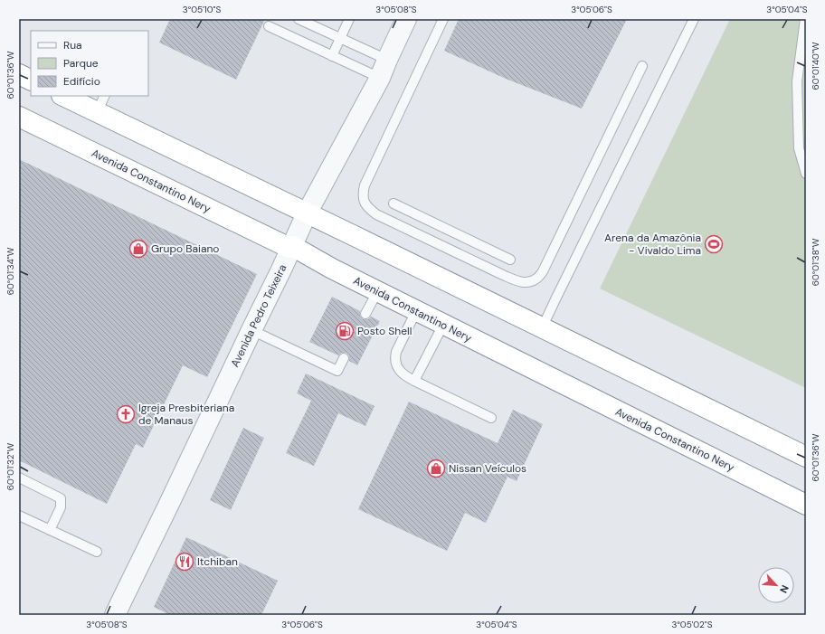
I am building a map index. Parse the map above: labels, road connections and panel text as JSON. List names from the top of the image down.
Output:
{
  "streets": {
    "highway": ["Avenida Constantino Nery"],
    "street": ["Avenida Pedro Teixeira"]
  },
  "crossings": [
    ["Avenida Constantino Nery", "Avenida Pedro Teixeira"]
  ],
  "places": {
    "sports": ["Arena da Amazônia - Vivaldo Lima"],
    "shop": ["Grupo Baiano", "Nissan Veículos"],
    "fuel station": ["Posto Shell"],
    "church": ["Igreja Presbiteriana de Manaus"],
    "restaurant": ["Itchiban"]
  },
  "legend": ["Rua", "Parque", "Edifício"],
  "north": "bottom right",
  "coordinates": [
    "3°05'10\"S",
    "3°05'08\"S",
    "3°05'06\"S",
    "3°05'04\"S",
    "60°01'40\"W",
    "60°01'36\"W",
    "60°01'38\"W",
    "60°01'34\"W",
    "60°01'32\"W",
    "3°05'02\"S"
  ]
}
